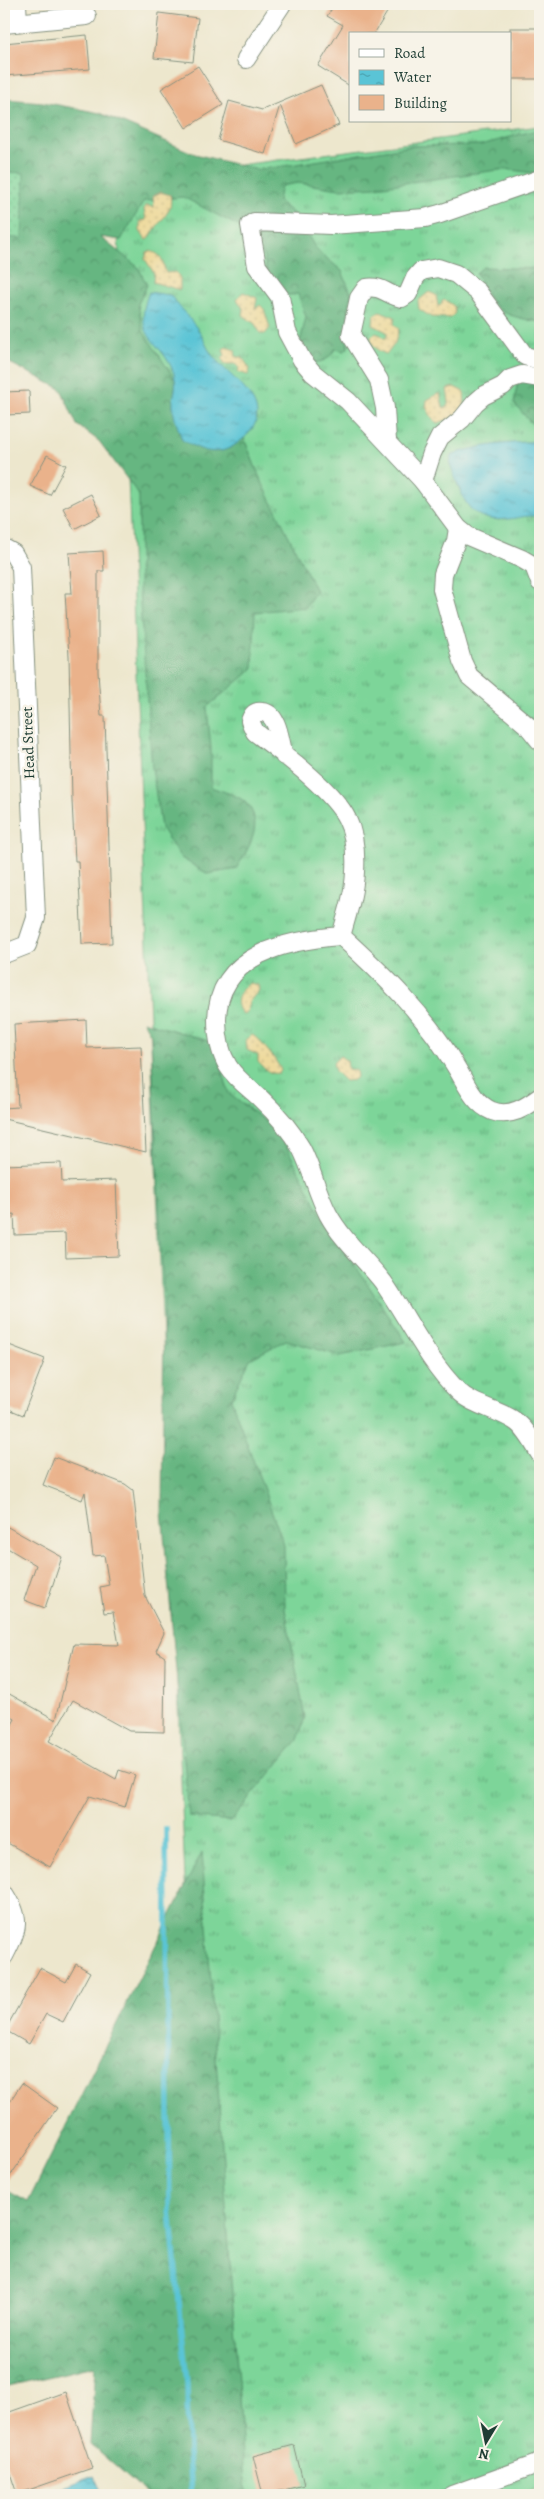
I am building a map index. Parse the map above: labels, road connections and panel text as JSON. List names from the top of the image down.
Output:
{
  "streets": {
    "street": ["Head Street"]
  },
  "legend": ["Road", "Water", "Building"],
  "north": "bottom"
}
